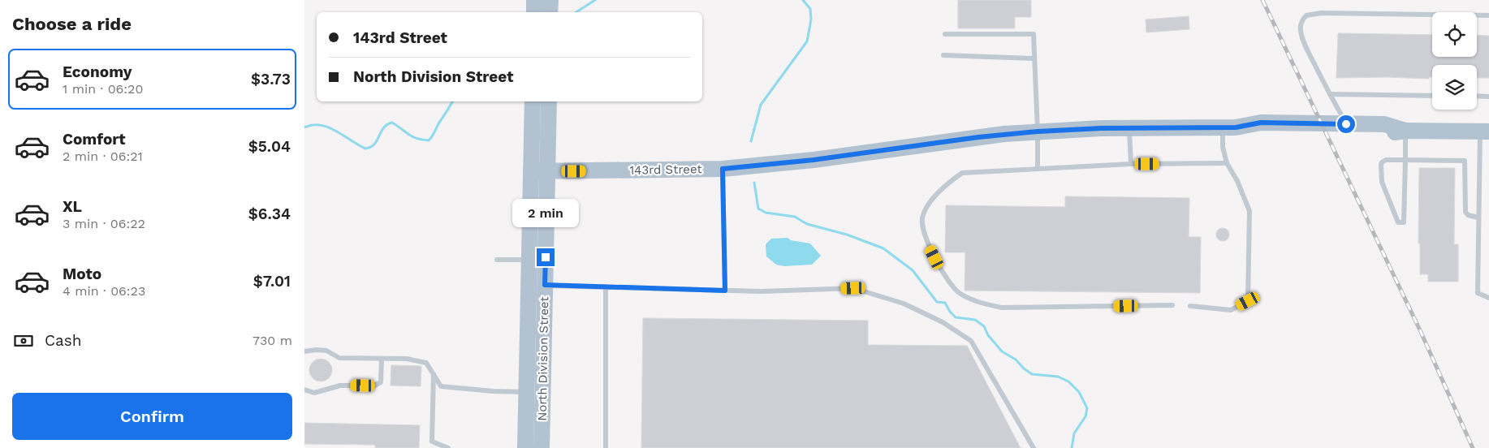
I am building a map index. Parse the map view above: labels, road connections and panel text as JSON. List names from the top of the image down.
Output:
{
  "streets": {
    "main road": ["143rd Street", "North Division Street"]
  },
  "crossings": [
    ["143rd Street", "North Division Street"]
  ],
  "page": {
    "heading": "Choose a ride",
    "banner": ["143rd Street", "North Division Street"],
    "list": [
      {
        "name": "Economy",
        "note": "1 min · 06:20",
        "value": "$3.73"
      },
      {
        "name": "Comfort",
        "note": "2 min · 06:21",
        "value": "$5.04"
      },
      {
        "name": "XL",
        "note": "3 min · 06:22",
        "value": "$6.34"
      },
      {
        "name": "Moto",
        "note": "4 min · 06:23",
        "value": "$7.01"
      }
    ],
    "bubble": "2 min",
    "pay": ["Cash", "730 m"],
    "buttons": "Confirm"
  }
}
